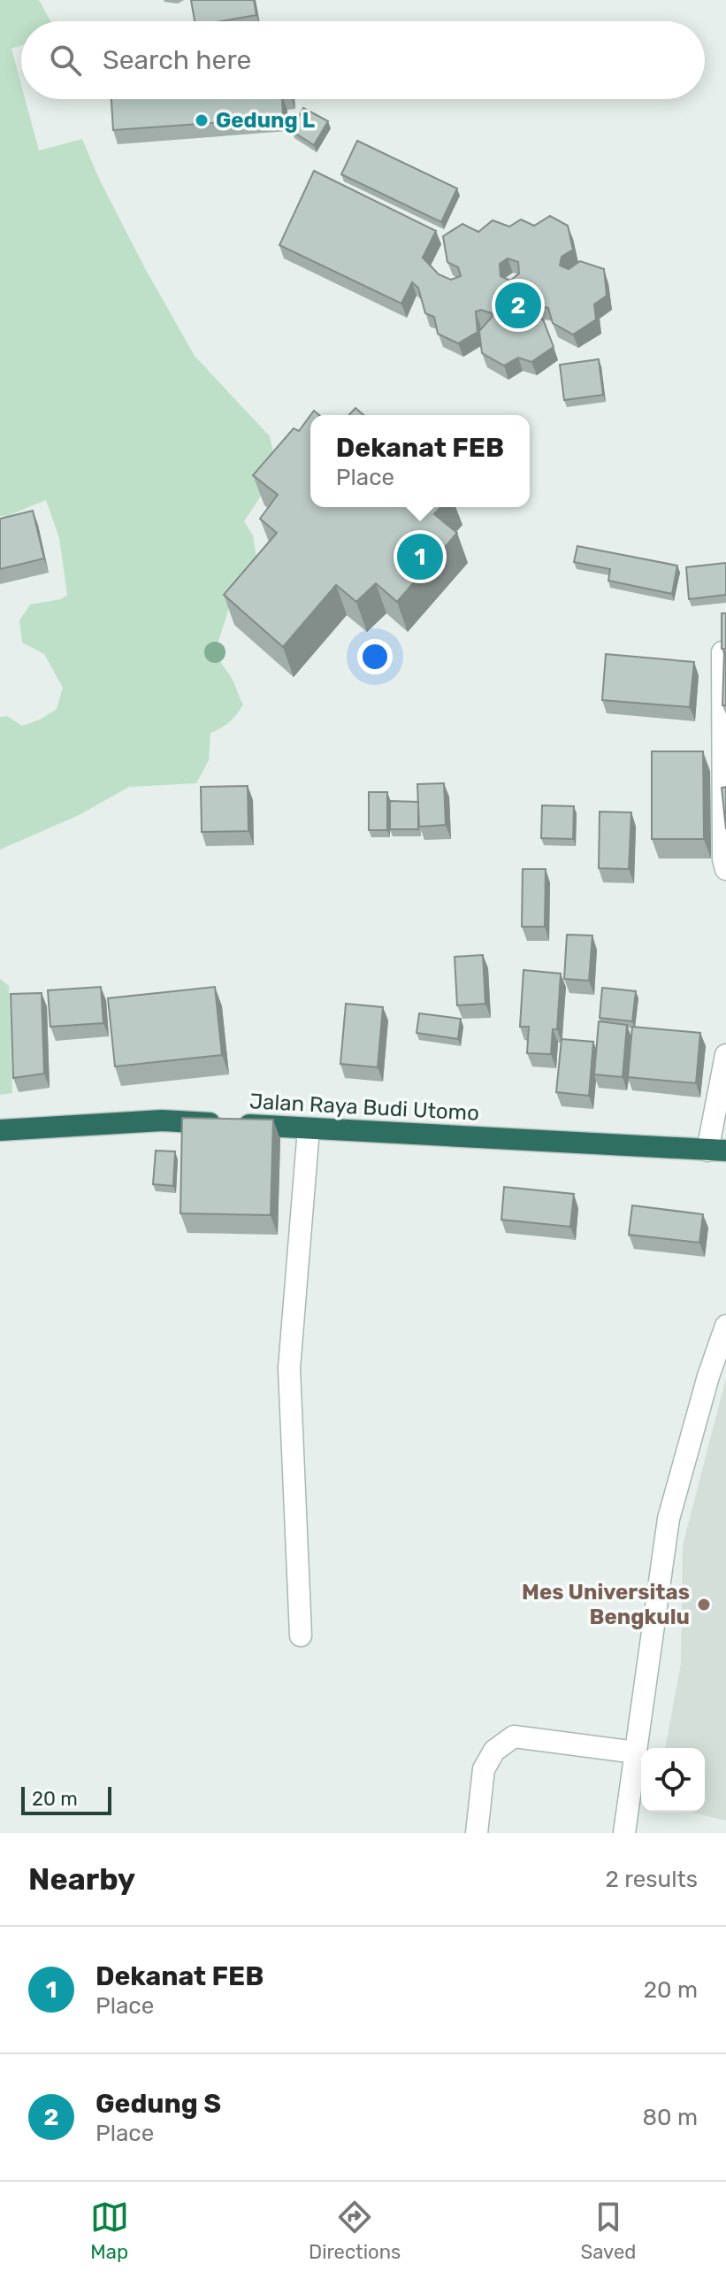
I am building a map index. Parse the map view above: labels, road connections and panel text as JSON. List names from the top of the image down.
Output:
{
  "streets": {
    "highway": ["Jalan Raya Budi Utomo"]
  },
  "places": ["Gedung L", "Mes Universitas Bengkulu"],
  "scale_bar": "20 m",
  "page": {
    "search": "Search here",
    "pins": ["2", "1"],
    "popup": ["Dekanat FEB", "Place"],
    "scale": "20 m",
    "heading": ["Nearby", "2 results"],
    "list": [
      {
        "mark": "1",
        "name": "Dekanat FEB",
        "note": "Place",
        "value": "20 m"
      },
      {
        "mark": "2",
        "name": "Gedung S",
        "note": "Place",
        "value": "80 m"
      }
    ],
    "nav": ["Map", "Directions", "Saved"]
  }
}
